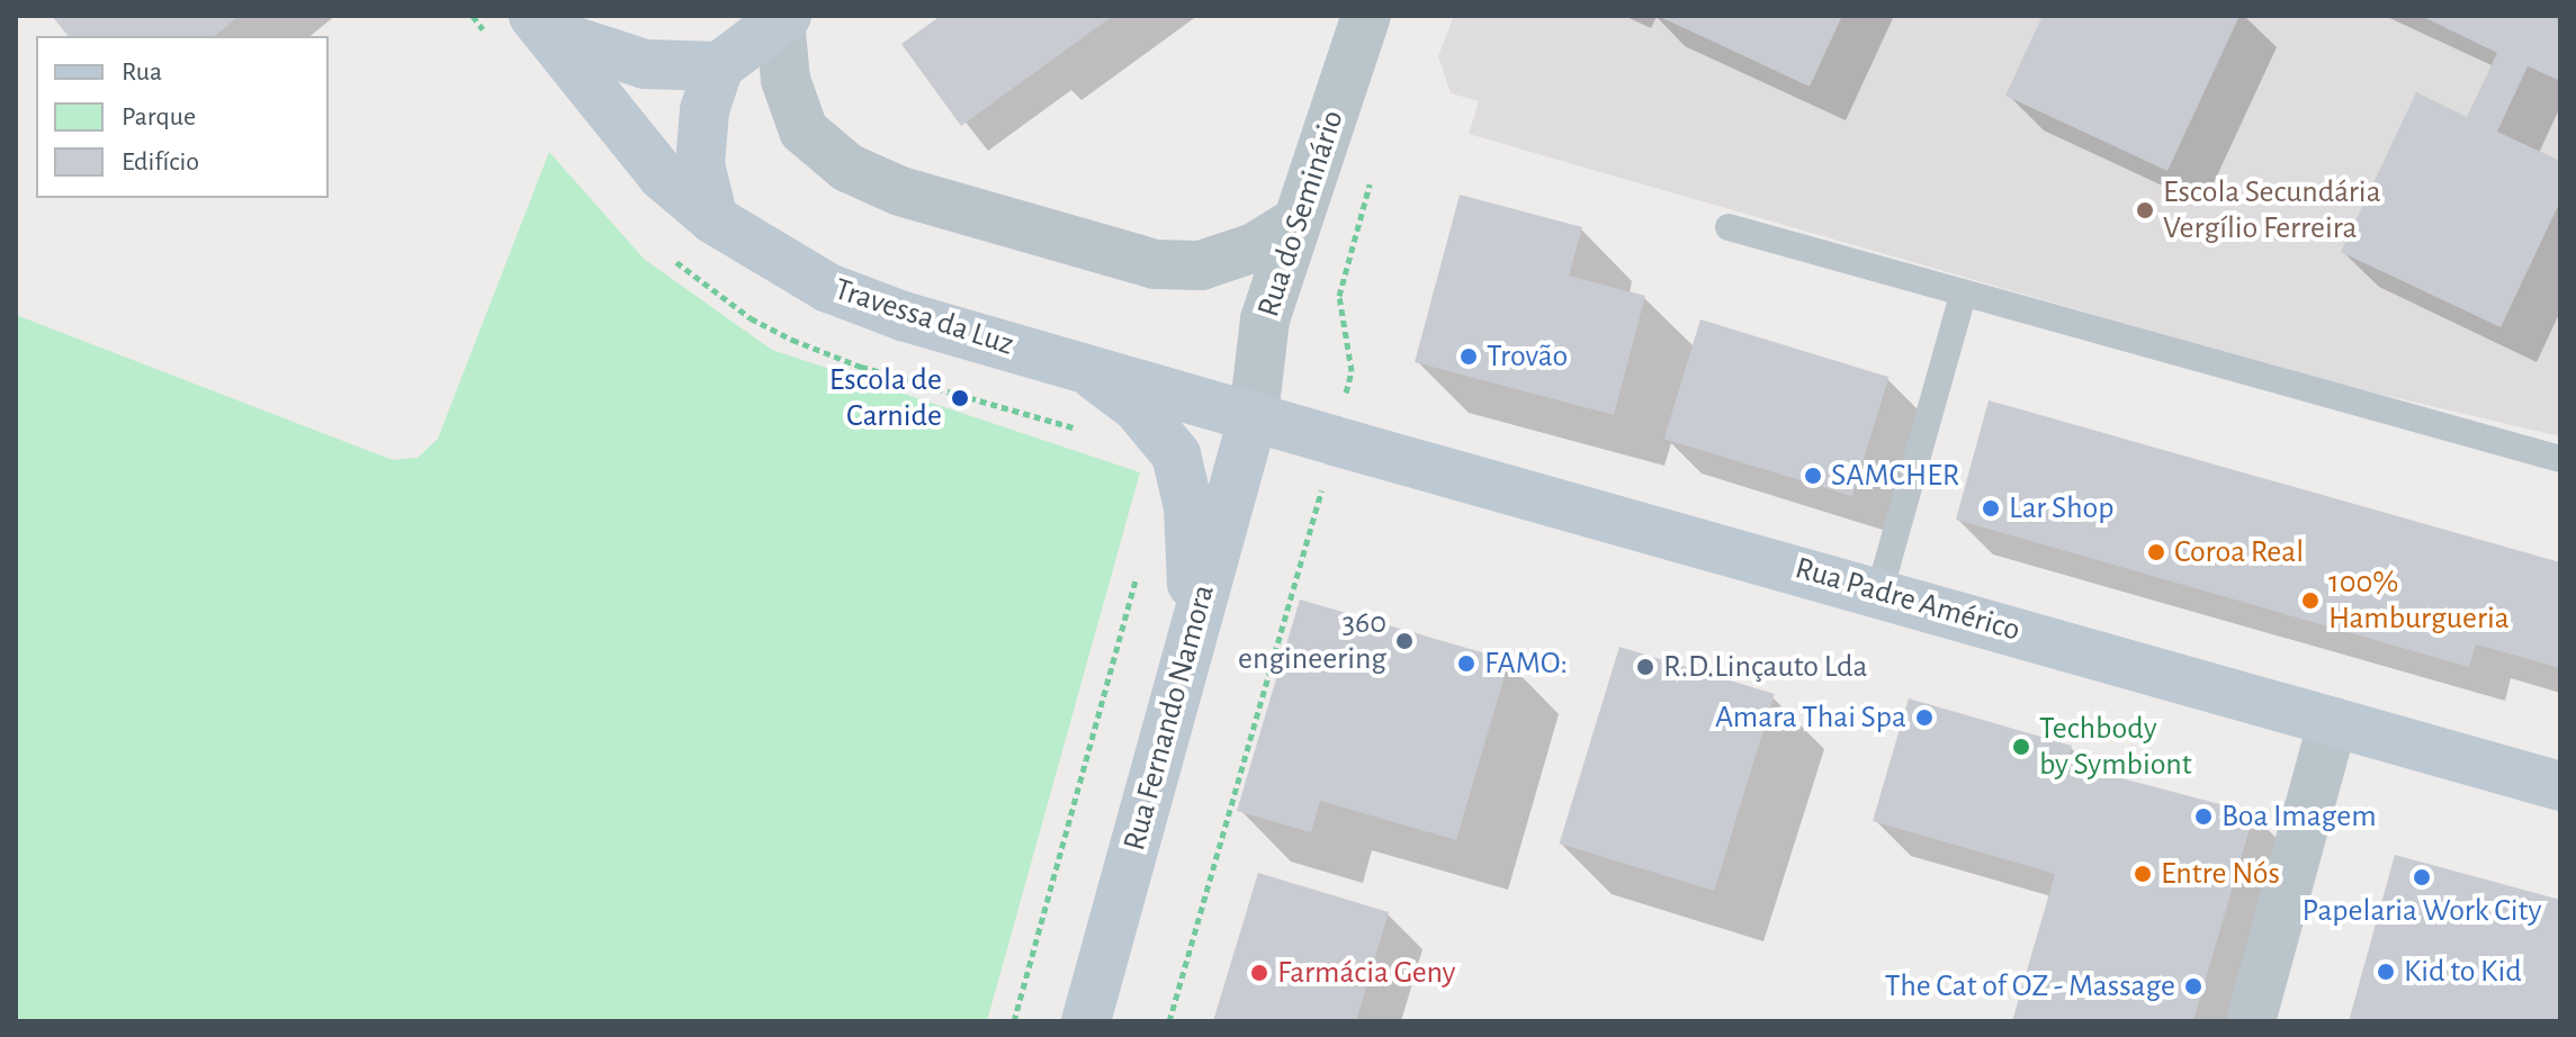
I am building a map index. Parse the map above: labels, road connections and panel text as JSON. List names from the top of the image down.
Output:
{
  "streets": {
    "street": [
      "Rua do Seminário",
      "Travessa da Luz",
      "Rua Padre Américo",
      "Rua Fernando Namora"
    ]
  },
  "crossings": [
    ["Rua do Seminário", "Travessa da Luz"],
    ["Rua do Seminário", "Rua Padre Américo"],
    ["Rua do Seminário", "Rua Fernando Namora"],
    ["Travessa da Luz", "Rua Padre Américo"],
    ["Travessa da Luz", "Rua Fernando Namora"],
    ["Rua Padre Américo", "Rua Fernando Namora"]
  ],
  "places": [
    "Escola Secundária Vergílio Ferreira",
    "Trovão",
    "Escola de Carnide",
    "SAMCHER",
    "Lar Shop",
    "Coroa Real",
    "100% Hamburgueria",
    "360 engineering",
    "FAMO:",
    "R.D.Linçauto Lda",
    "Amara Thai Spa",
    "Techbody by Symbiont",
    "Boa Imagem",
    "Entre Nós",
    "Papelaria Work City",
    "Kid to Kid",
    "Farmácia Geny",
    "The Cat of OZ - Massage"
  ],
  "legend": ["Rua", "Parque", "Edifício"]
}
